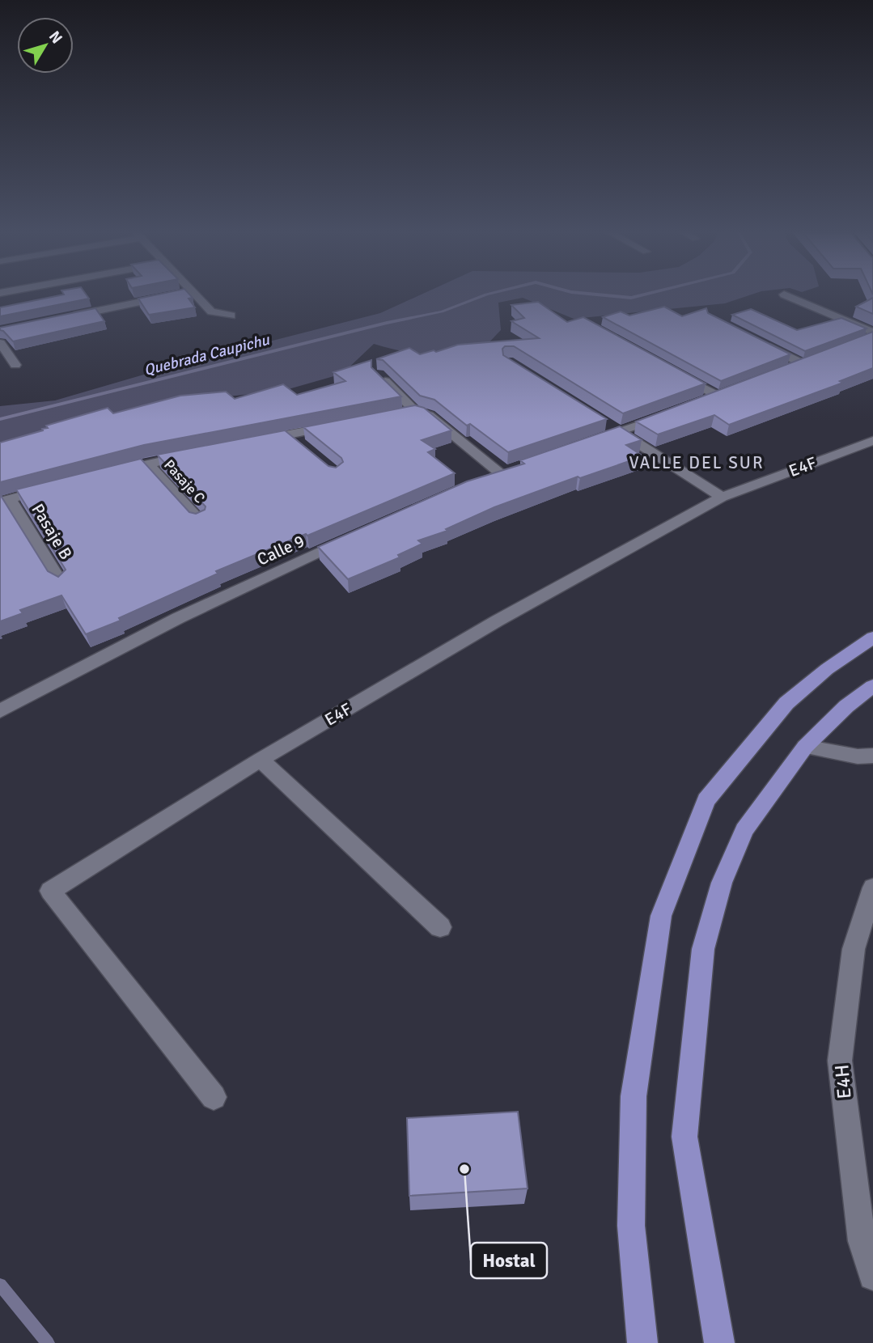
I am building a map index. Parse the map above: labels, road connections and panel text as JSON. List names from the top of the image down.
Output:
{
  "streets": {
    "street": [
      "E4F",
      "Pasaje C",
      "Pasaje B",
      "Calle 9",
      "E4H"
    ]
  },
  "districts": ["VALLE DEL SUR"],
  "water": ["Quebrada Caupichu"],
  "places": ["Hostal"],
  "north": "top right"
}
